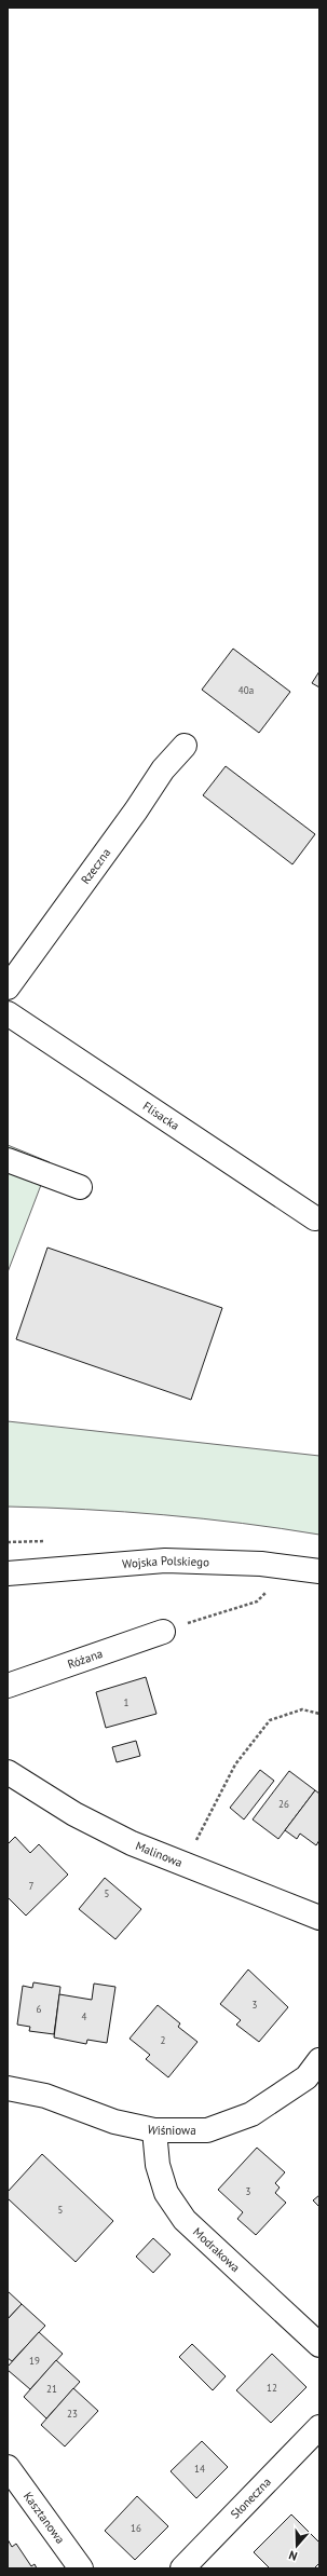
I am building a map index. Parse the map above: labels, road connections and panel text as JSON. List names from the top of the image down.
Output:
{
  "streets": {
    "street": [
      "Rzeczna",
      "Flisacka",
      "Wojska Polskiego",
      "Różana",
      "Malinowa",
      "Wiśniowa",
      "Modrakowa",
      "Słoneczna",
      "Kasztanowa"
    ]
  },
  "crossings": [
    ["Wiśniowa", "Modrakowa"]
  ],
  "house_numbers": [
    "40a",
    "1",
    "26",
    "7",
    "5",
    "3",
    "6",
    "4",
    "2",
    "3",
    "5",
    "19",
    "12",
    "21",
    "23",
    "14",
    "16"
  ],
  "north": "bottom"
}
